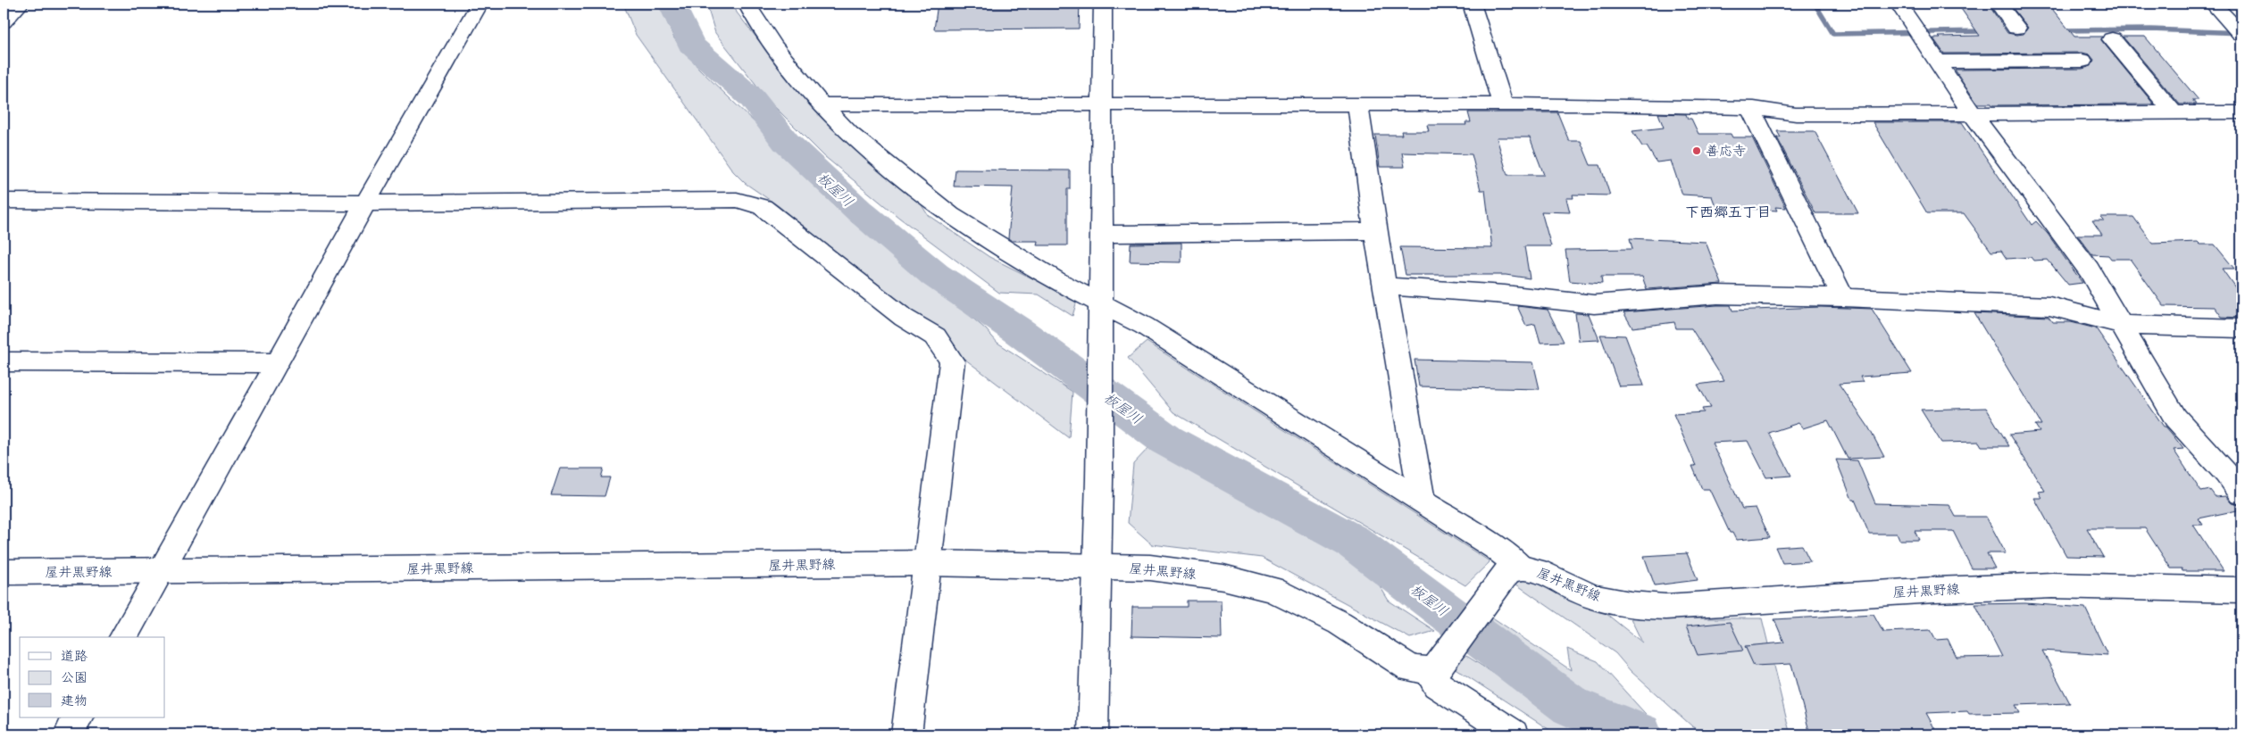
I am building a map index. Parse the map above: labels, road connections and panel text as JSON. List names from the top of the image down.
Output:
{
  "streets": {
    "street": ["屋井黒野線"]
  },
  "districts": ["下西郷五丁目"],
  "water": ["板屋川"],
  "places": ["善応寺"],
  "legend": ["道路", "公園", "建物"]
}
